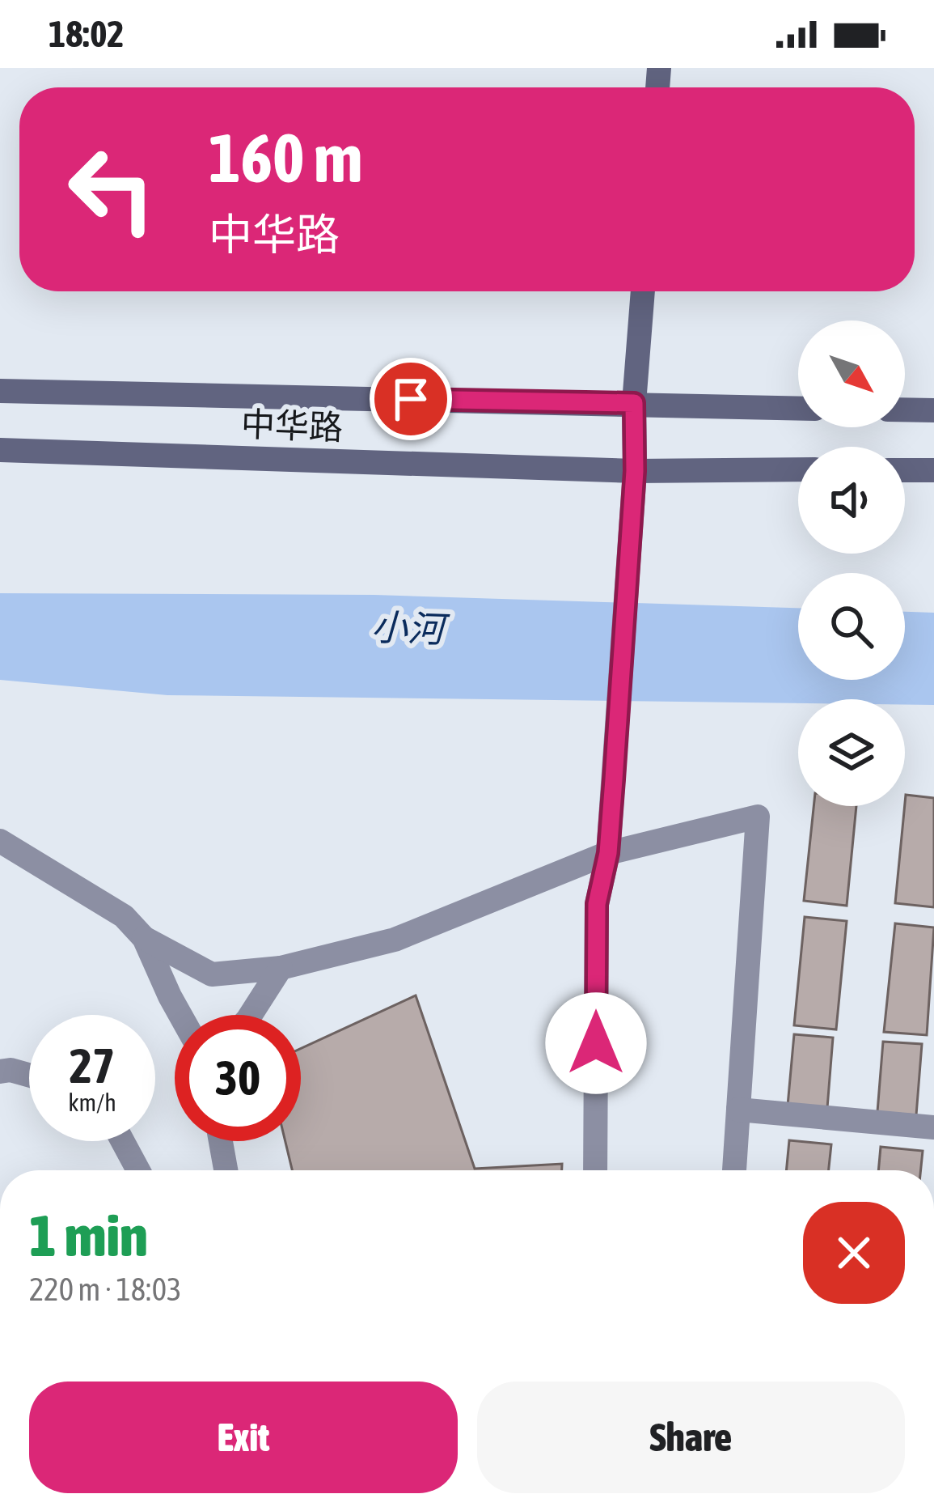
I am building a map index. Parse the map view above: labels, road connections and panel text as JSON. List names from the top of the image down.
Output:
{
  "streets": {
    "main road": ["中华路"]
  },
  "water": ["小河"],
  "north": "bottom right",
  "page": {
    "status": "18:02",
    "turn": ["160 m", "中华路"],
    "speed": "27 km/h",
    "limit": "30",
    "heading": ["1 min", "220 m · 18:03"],
    "buttons": ["Exit", "Share"]
  }
}
